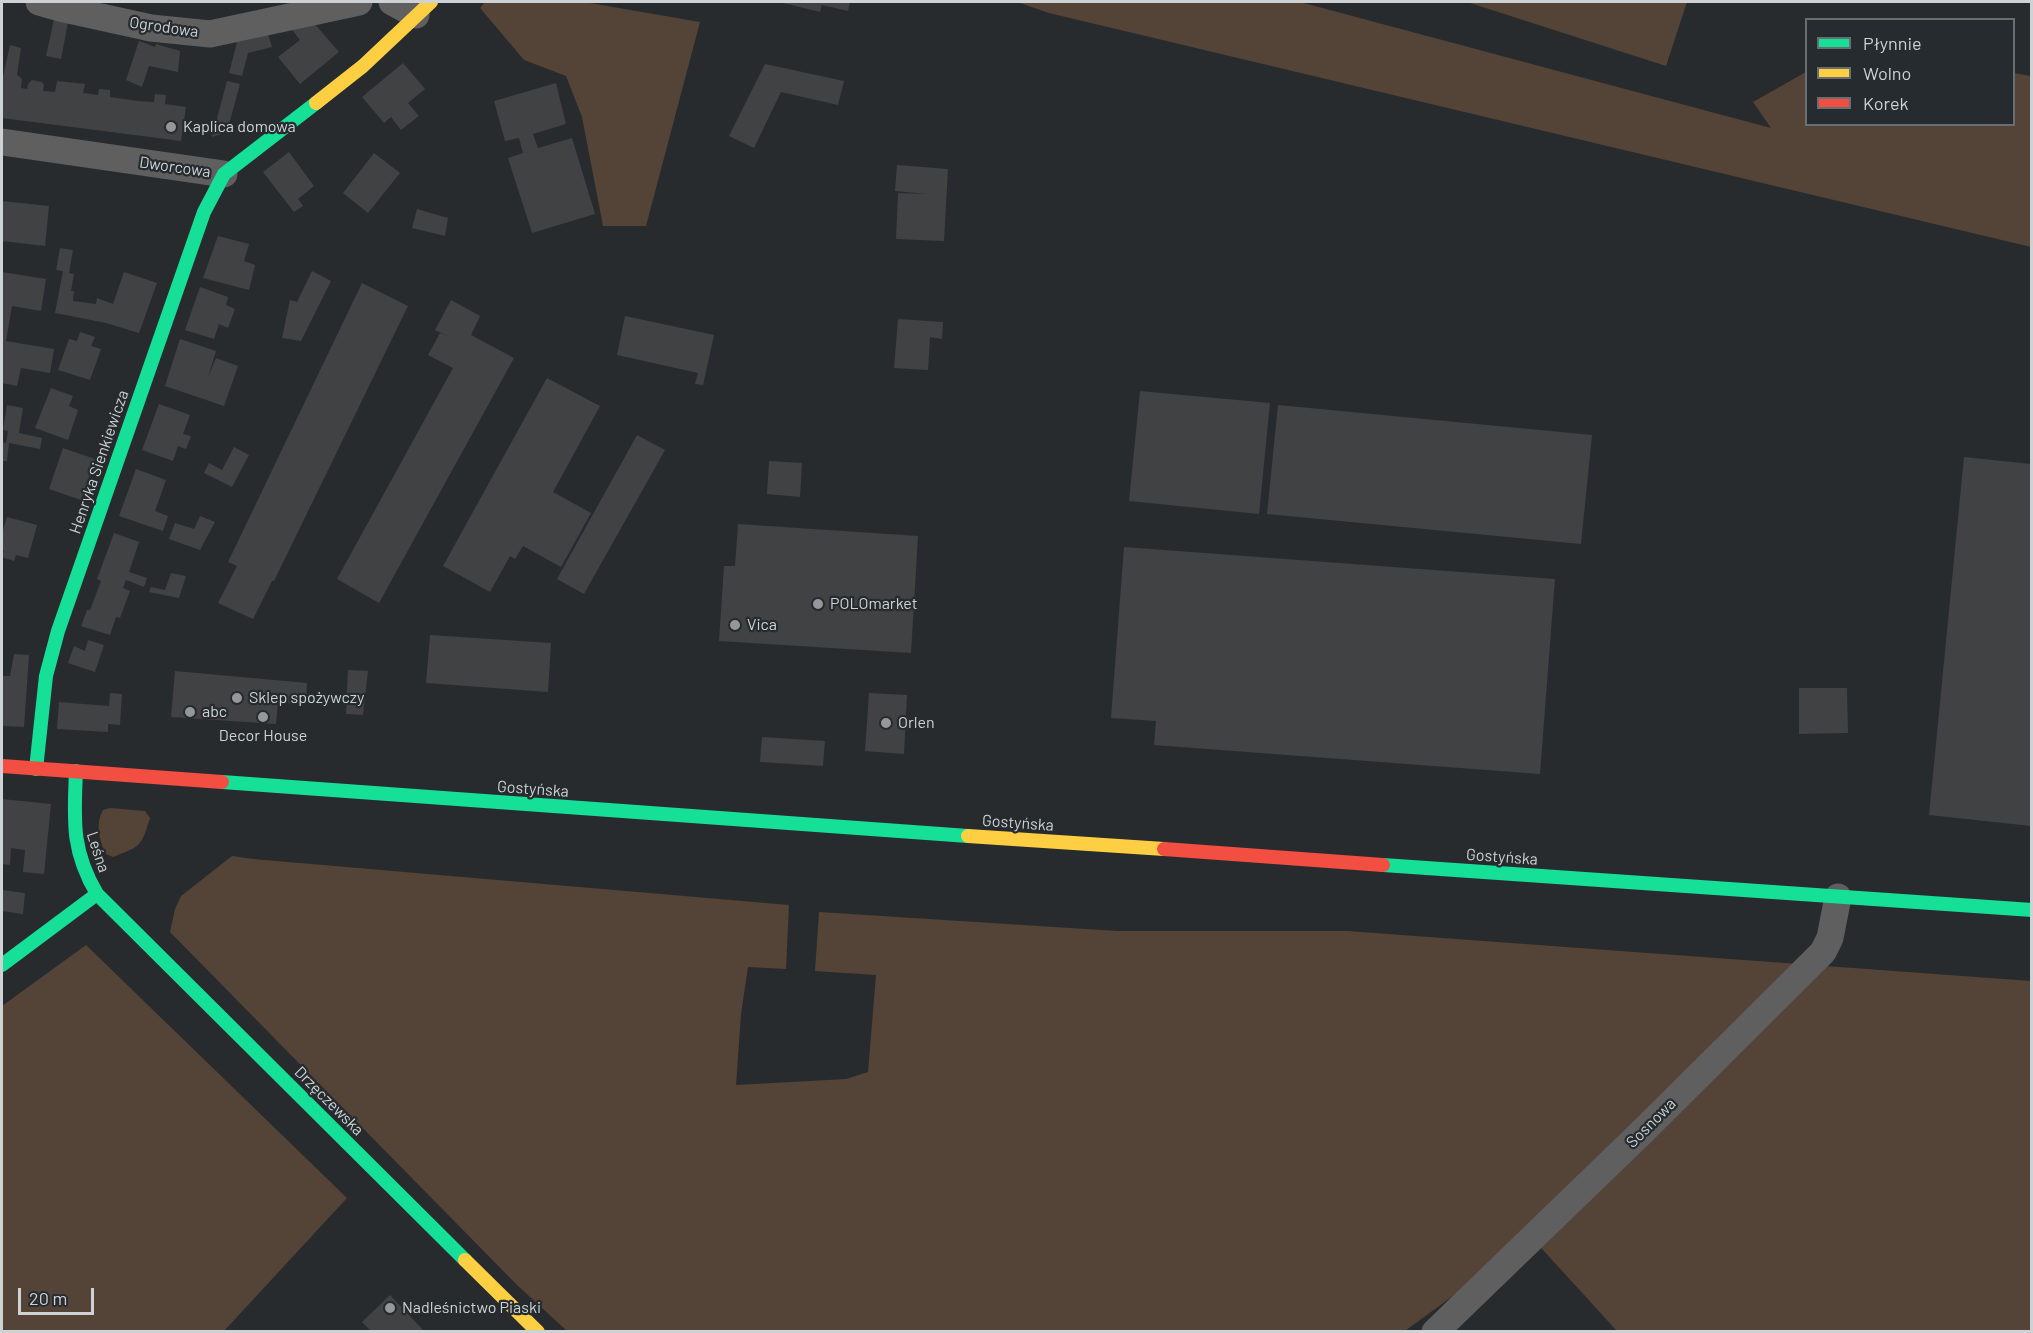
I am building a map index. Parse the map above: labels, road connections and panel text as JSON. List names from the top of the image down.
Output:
{
  "streets": {
    "street": [
      "Ogrodowa",
      "Dworcowa",
      "Henryka Sienkiewicza",
      "Gostyńska",
      "Leśna",
      "Drzęczewska",
      "Sosnowa"
    ]
  },
  "crossings": [
    ["Dworcowa", "Henryka Sienkiewicza"],
    ["Henryka Sienkiewicza", "Gostyńska"],
    ["Gostyńska", "Leśna"],
    ["Gostyńska", "Sosnowa"],
    ["Leśna", "Drzęczewska"]
  ],
  "places": [
    "Kaplica domowa",
    "POLOmarket",
    "Vica",
    "Sklep spożywczy",
    "abc",
    "Decor House",
    "Orlen",
    "Nadleśnictwo Piaski"
  ],
  "legend": ["Płynnie", "Wolno", "Korek"],
  "scale_bar": "20 m"
}
